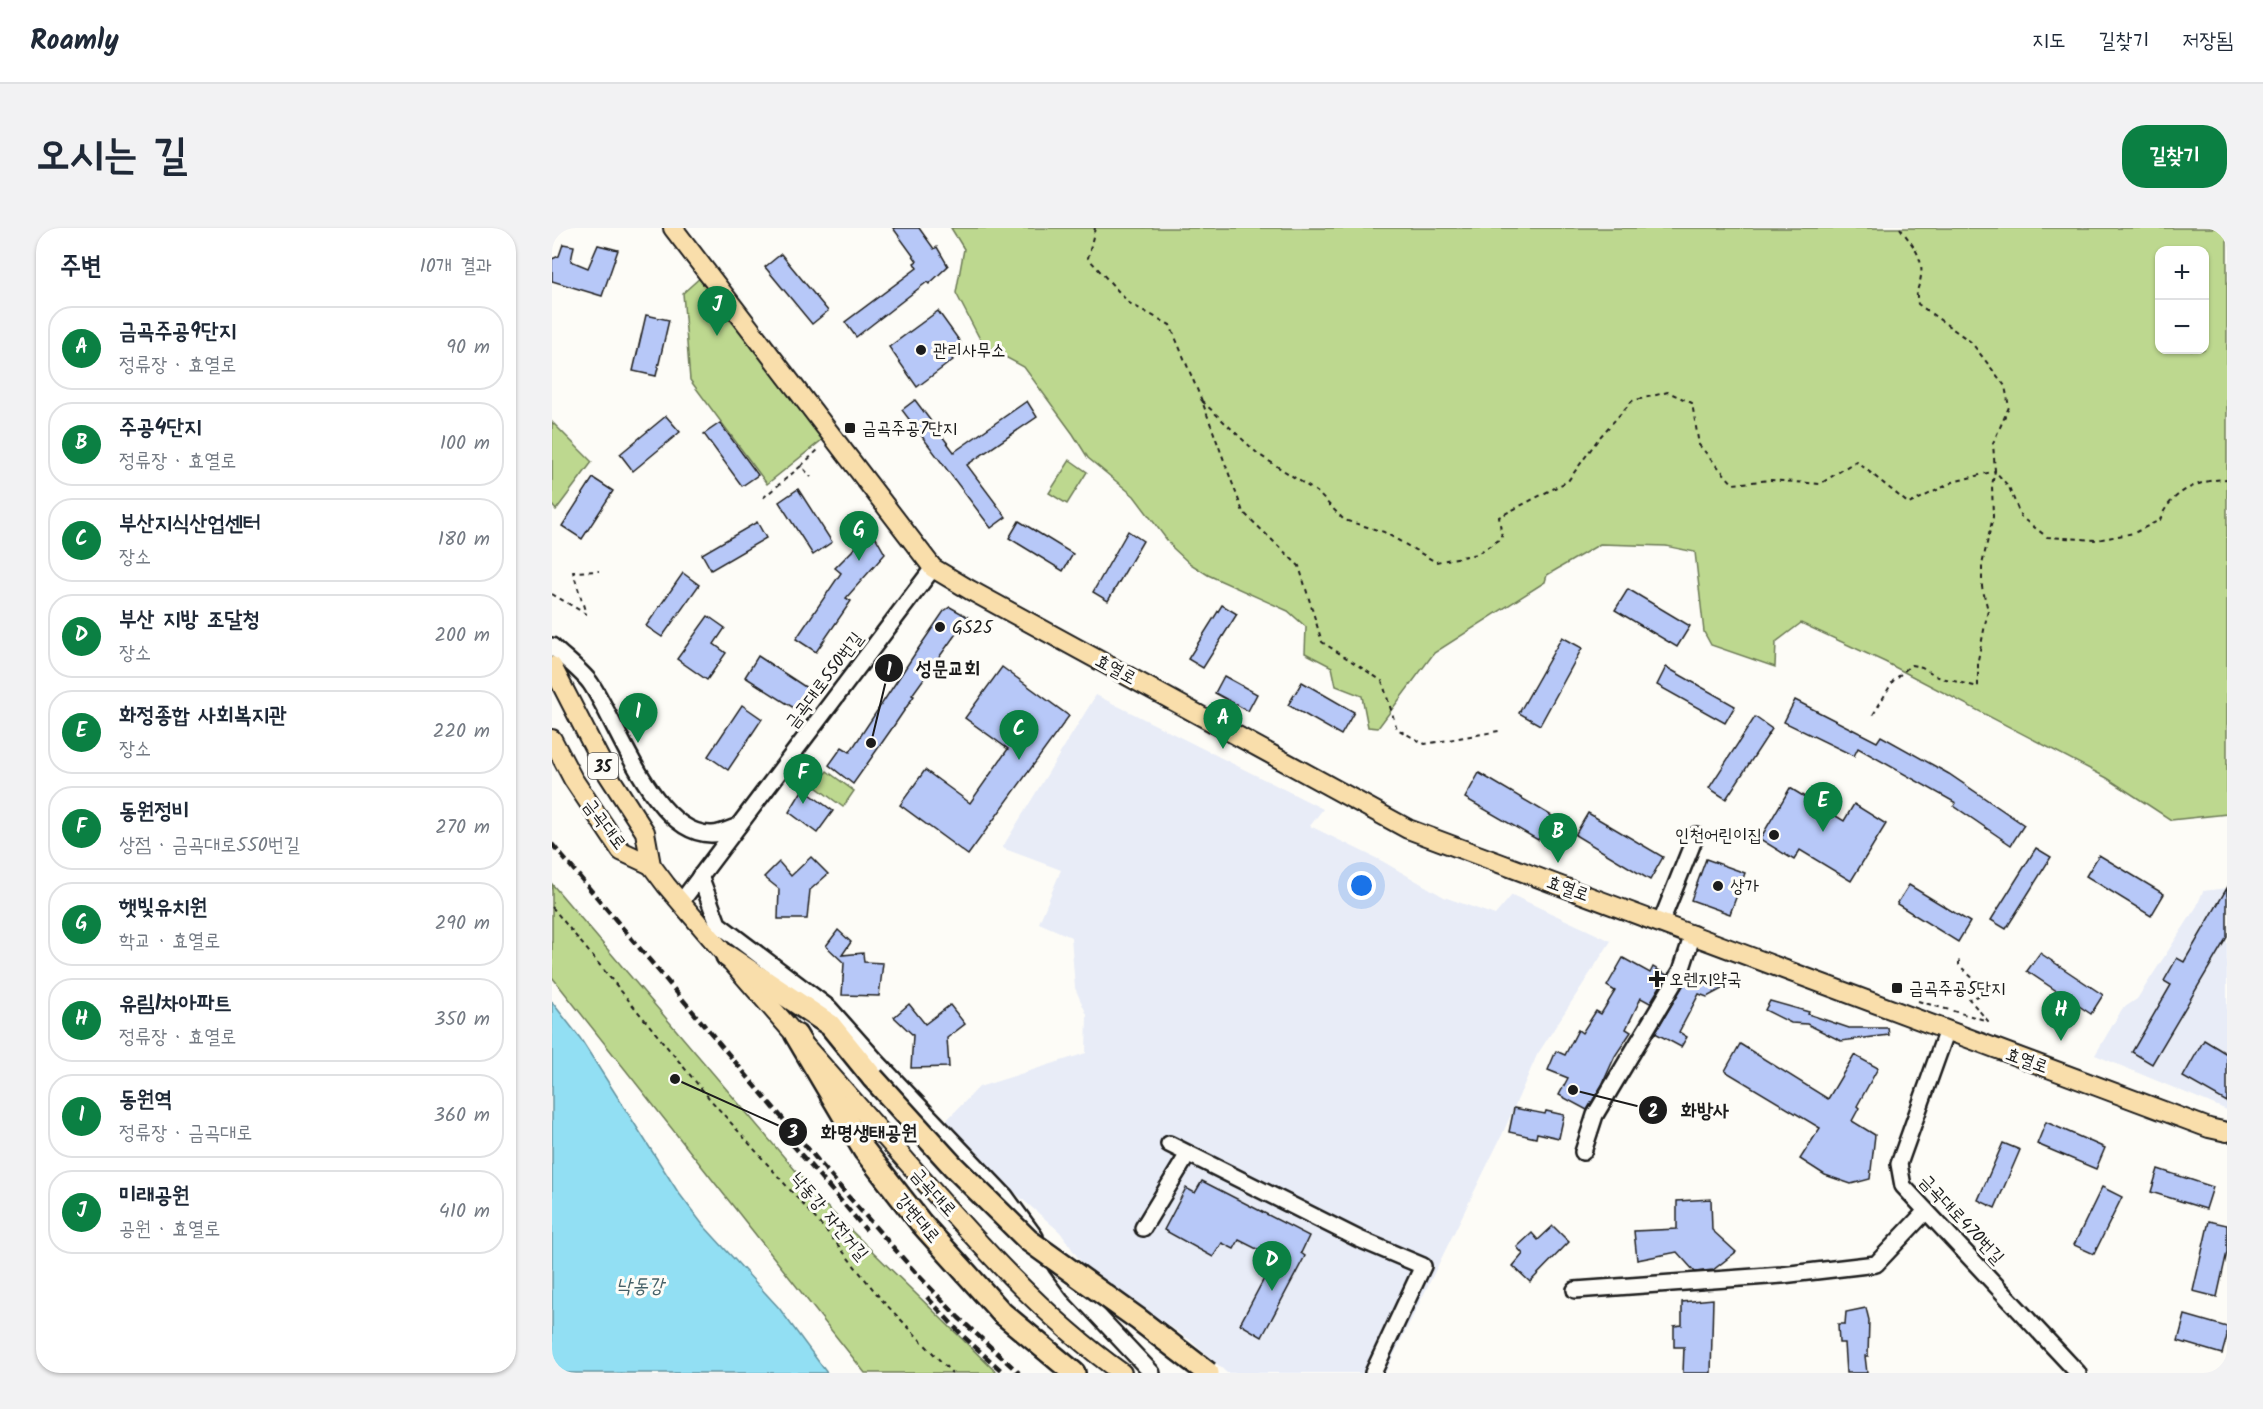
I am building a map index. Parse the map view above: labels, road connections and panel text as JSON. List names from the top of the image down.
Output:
{
  "streets": {
    "highway": ["강변대로"],
    "main road": ["효열로", "35", "금곡대로"],
    "street": ["금곡대로550번길", "금곡대로470번길"],
    "path": ["낙동강 자전거길"]
  },
  "crossings": [
    ["효열로", "금곡대로550번길"],
    ["효열로", "금곡대로470번길"],
    ["금곡대로550번길", "금곡대로"],
    ["금곡대로", "강변대로"]
  ],
  "water": ["낙동강"],
  "places": {
    "other": [
      "관리사무소",
      "GS25",
      "성문교회",
      "인천어린이집",
      "상가",
      "화명생태공원",
      "화방사"
    ],
    "transit": ["금곡주공7단지", "금곡주공5단지"],
    "health": ["오렌지약국"]
  },
  "page": {
    "header": "Roamly",
    "nav": ["지도", "길찾기", "저장됨"],
    "title": "오시는 길",
    "buttons": "길찾기",
    "heading": ["주변", "10개 결과"],
    "map_buttons": ["+", "−"],
    "pins": [
      "J",
      "G",
      "I",
      "A",
      "C",
      "F",
      "E",
      "B",
      "H",
      "D"
    ],
    "list": [
      {
        "mark": "A",
        "name": "금곡주공9단지",
        "note": "정류장 · 효열로",
        "value": "90 m"
      },
      {
        "mark": "B",
        "name": "주공4단지",
        "note": "정류장 · 효열로",
        "value": "100 m"
      },
      {
        "mark": "C",
        "name": "부산지식산업센터",
        "note": "장소",
        "value": "180 m"
      },
      {
        "mark": "D",
        "name": "부산 지방 조달청",
        "note": "장소",
        "value": "200 m"
      },
      {
        "mark": "E",
        "name": "화정종합 사회복지관",
        "note": "장소",
        "value": "220 m"
      },
      {
        "mark": "F",
        "name": "동원정비",
        "note": "상점 · 금곡대로550번길",
        "value": "270 m"
      },
      {
        "mark": "G",
        "name": "햇빛유치원",
        "note": "학교 · 효열로",
        "value": "290 m"
      },
      {
        "mark": "H",
        "name": "유림1차아파트",
        "note": "정류장 · 효열로",
        "value": "350 m"
      },
      {
        "mark": "I",
        "name": "동원역",
        "note": "정류장 · 금곡대로",
        "value": "360 m"
      },
      {
        "mark": "J",
        "name": "미래공원",
        "note": "공원 · 효열로",
        "value": "410 m"
      }
    ]
  }
}
